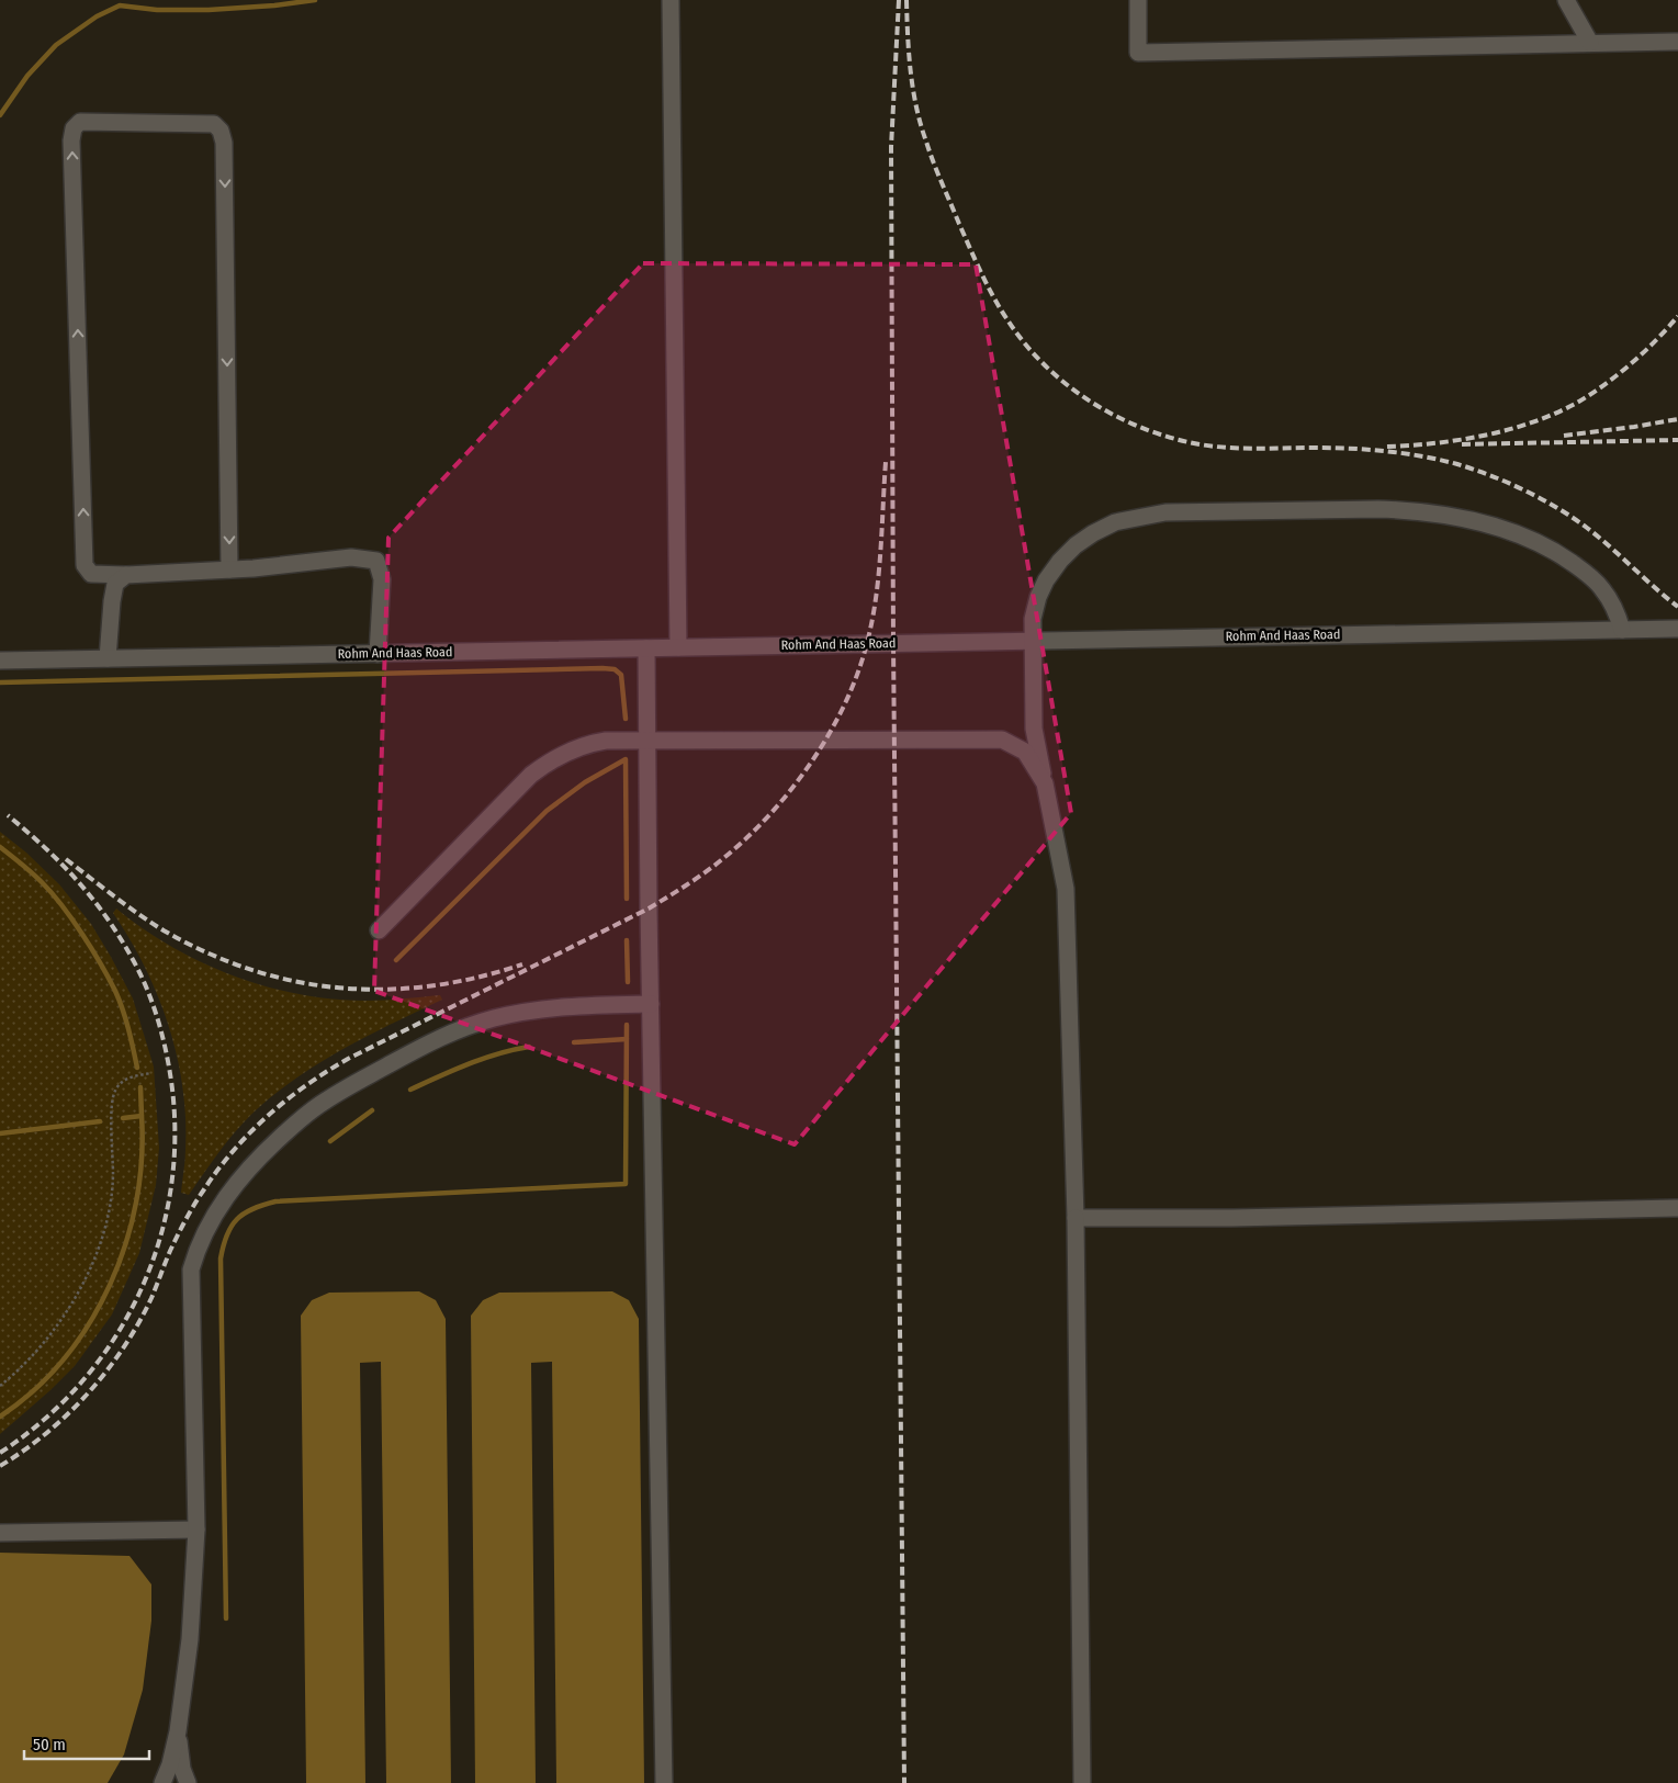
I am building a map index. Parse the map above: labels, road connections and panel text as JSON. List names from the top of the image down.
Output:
{
  "streets": {
    "street": ["Rohm And Haas Road"]
  },
  "scale_bar": "50 m"
}
